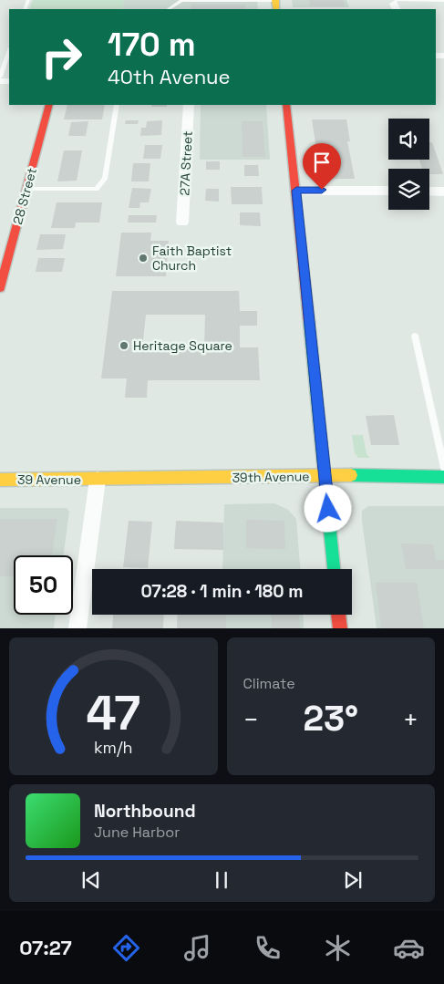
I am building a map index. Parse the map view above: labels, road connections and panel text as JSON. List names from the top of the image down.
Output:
{
  "streets": {
    "street": [
      "27A Street",
      "28 Street",
      "39th Avenue",
      "39 Avenue"
    ]
  },
  "crossings": [
    ["39th Avenue", "39 Avenue"]
  ],
  "places": ["Faith Baptist Church", "Heritage Square"],
  "page": {
    "turn": ["170 m", "40th Avenue"],
    "limit": "50",
    "trip": "07:28 · 1 min · 180 m",
    "tile": "Climate",
    "heat": ["−", "23°", "+"],
    "song": ["Northbound", "June Harbor"],
    "tabs": "07:27",
    "gauge": ["47", "km/h"]
  }
}
